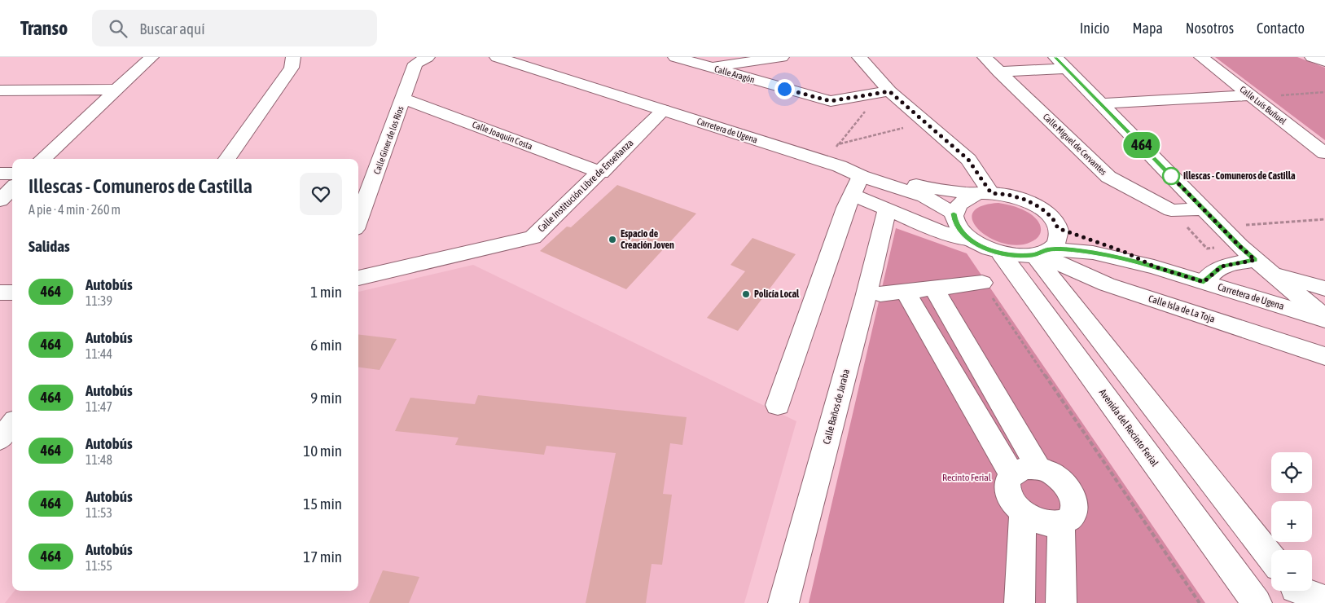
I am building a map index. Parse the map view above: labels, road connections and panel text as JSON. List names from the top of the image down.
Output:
{
  "streets": {
    "street": [
      "Calle Aragón",
      "Calle Luis Buñuel",
      "Carretera de Ugena",
      "Calle Joaquín Costa",
      "Calle Giner de los Ríos",
      "Calle Miguel de Cervantes",
      "Calle Institución Libre de Enseñanza",
      "Calle Isla de La Toja",
      "Calle Baños de Jaraba",
      "Avenida del Recinto Ferial"
    ]
  },
  "crossings": [
    ["Carretera de Ugena", "Calle Institución Libre de Enseñanza"],
    ["Carretera de Ugena", "Calle Isla de La Toja"],
    ["Carretera de Ugena", "Avenida del Recinto Ferial"],
    ["Calle Joaquín Costa", "Calle Giner de los Ríos"],
    ["Calle Joaquín Costa", "Calle Institución Libre de Enseñanza"],
    ["Calle Isla de La Toja", "Avenida del Recinto Ferial"]
  ],
  "parks": ["Recinto Ferial"],
  "places": ["Illescas - Comuneros de Castilla", "Espacio de Creación Joven", "Policía Local"],
  "lines": ["bus line 464"],
  "page": {
    "header": "Transo",
    "search": "Buscar aquí",
    "nav": [
      "Inicio",
      "Mapa",
      "Nosotros",
      "Contacto"
    ],
    "on_map": "464",
    "heading": [
      ["Illescas - Comuneros de Castilla", "A pie · 4 min · 260 m"],
      "Salidas"
    ],
    "list": [
      {
        "mark": "464",
        "name": "Autobús",
        "note": "11:39",
        "value": "1 min"
      },
      {
        "mark": "464",
        "name": "Autobús",
        "note": "11:44",
        "value": "6 min"
      },
      {
        "mark": "464",
        "name": "Autobús",
        "note": "11:47",
        "value": "9 min"
      },
      {
        "mark": "464",
        "name": "Autobús",
        "note": "11:48",
        "value": "10 min"
      },
      {
        "mark": "464",
        "name": "Autobús",
        "note": "11:53",
        "value": "15 min"
      },
      {
        "mark": "464",
        "name": "Autobús",
        "note": "11:55",
        "value": "17 min"
      }
    ],
    "map_buttons": ["+", "−"]
  }
}
